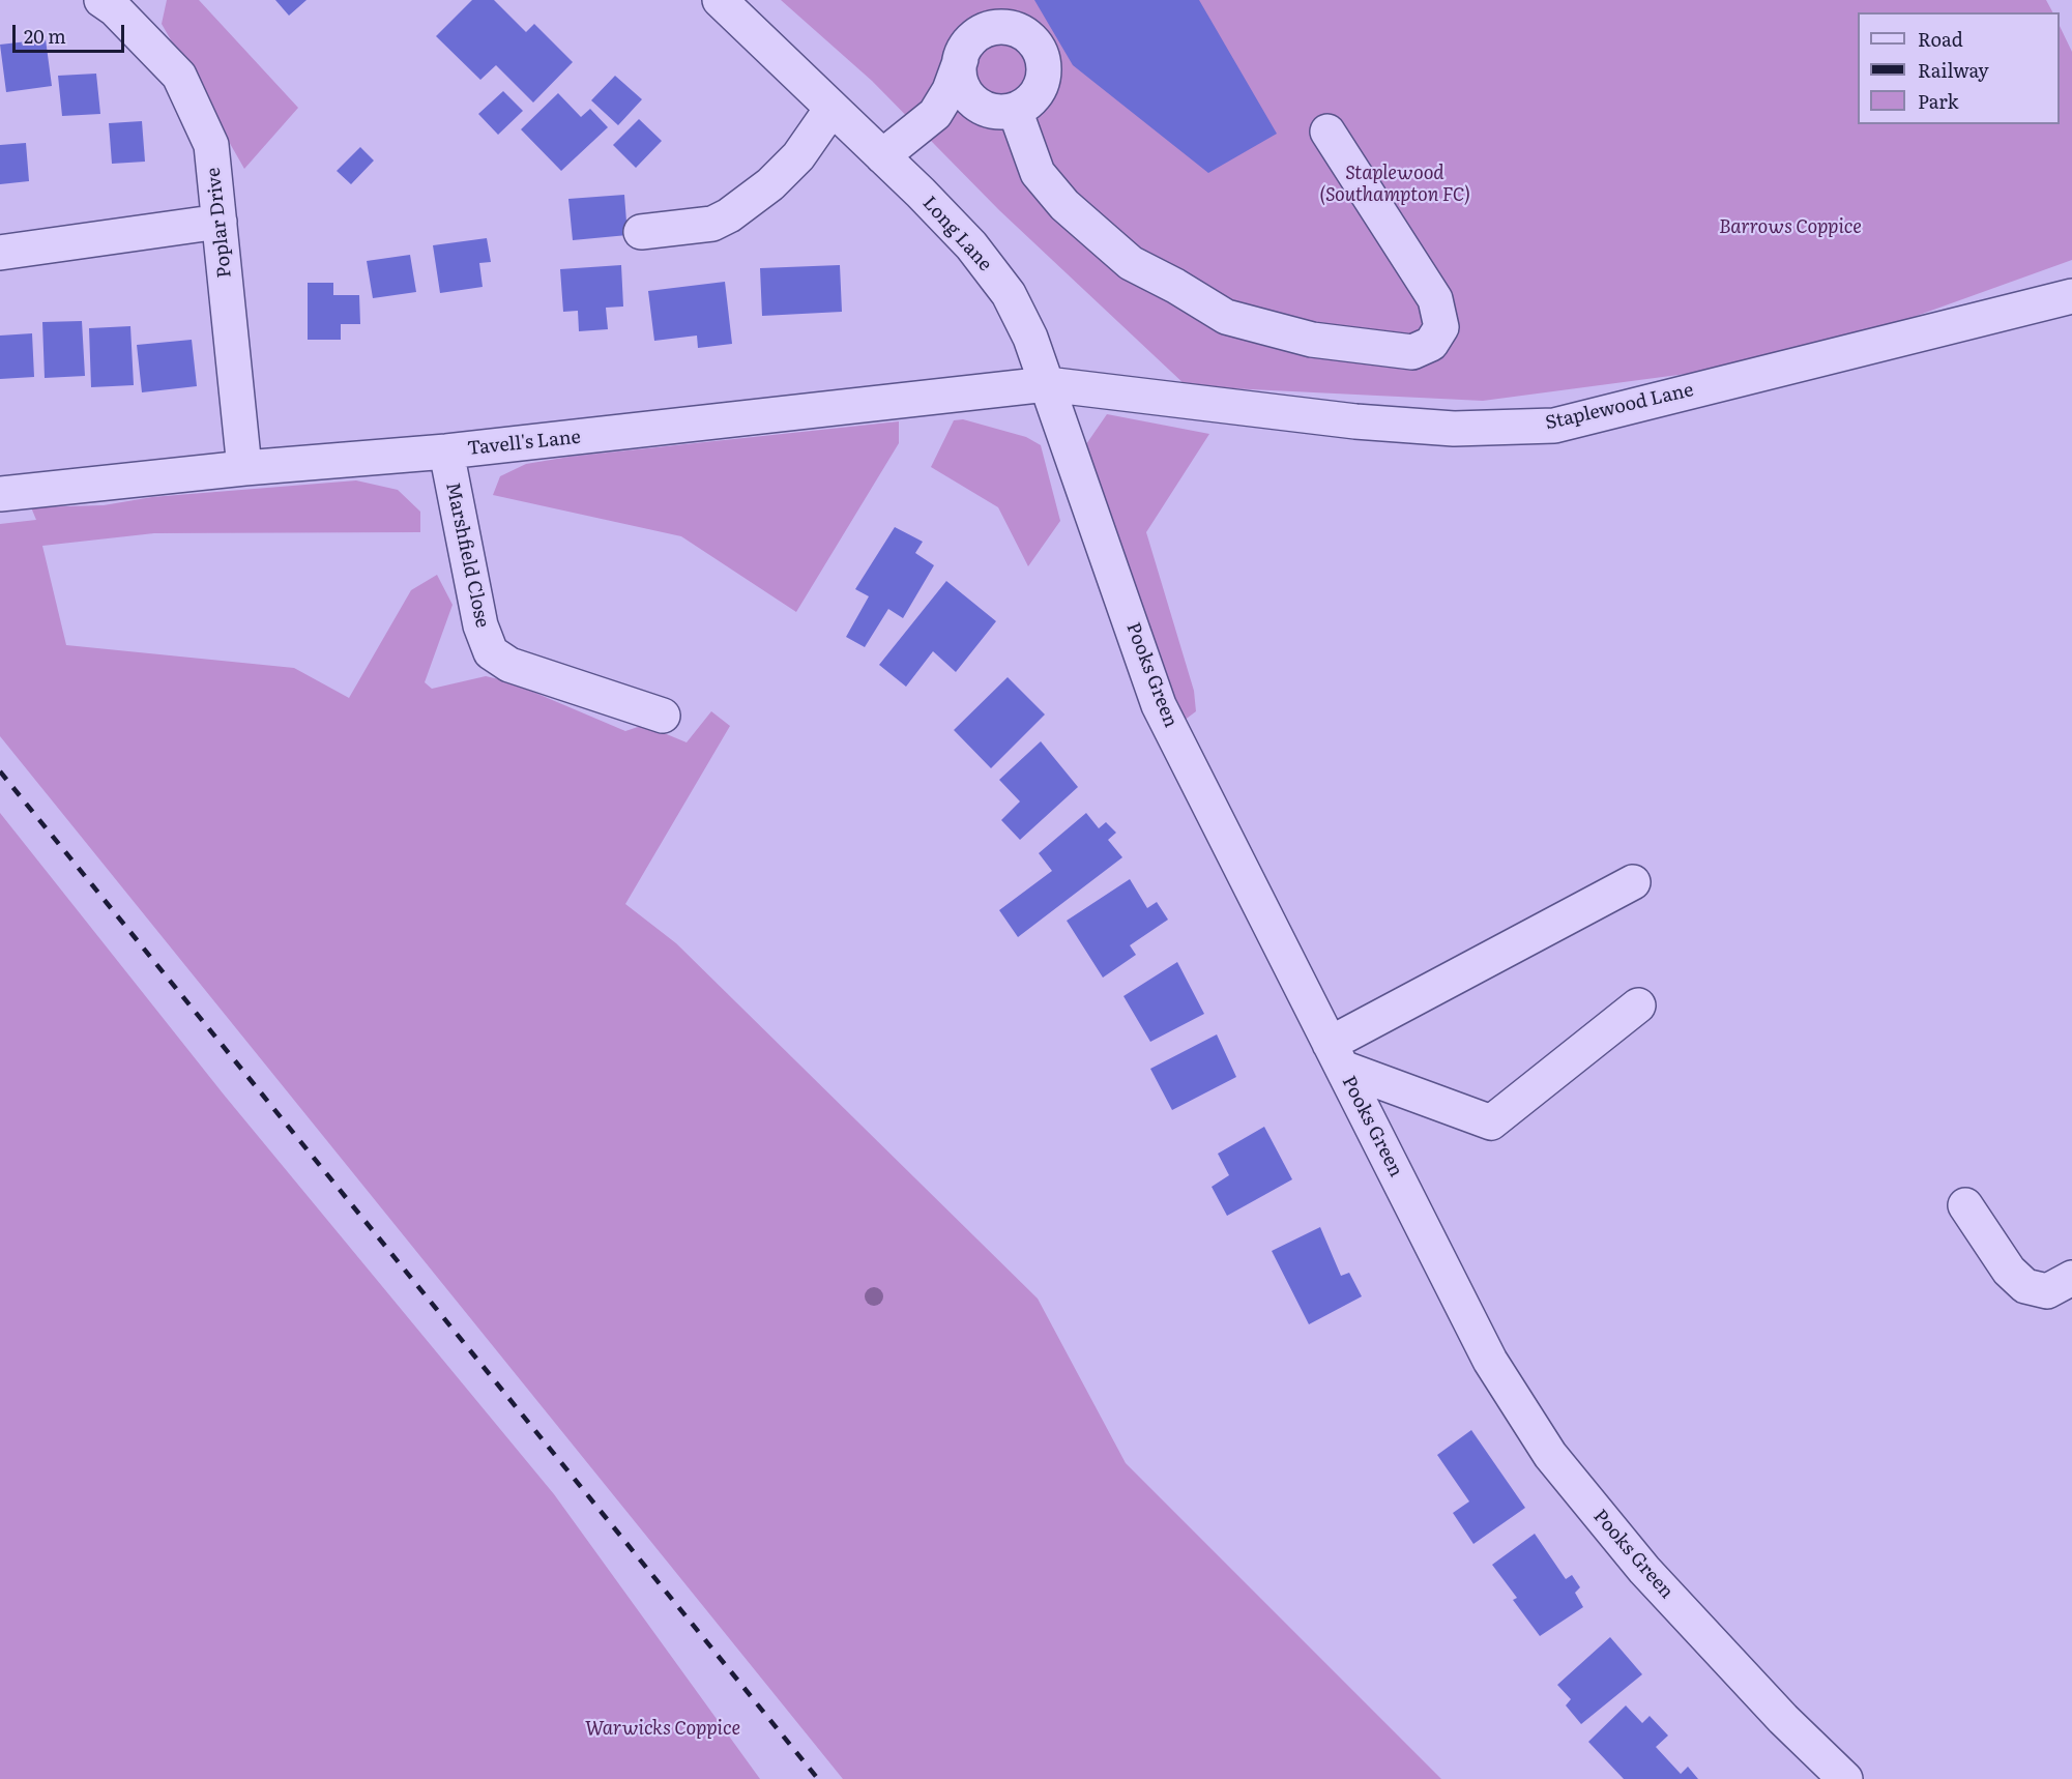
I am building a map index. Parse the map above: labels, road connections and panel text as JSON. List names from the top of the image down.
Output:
{
  "streets": {
    "street": [
      "Poplar Drive",
      "Long Lane",
      "Staplewood Lane",
      "Tavell's Lane",
      "Marshfield Close",
      "Pooks Green"
    ]
  },
  "crossings": [
    ["Poplar Drive", "Tavell's Lane"],
    ["Long Lane", "Staplewood Lane"],
    ["Long Lane", "Tavell's Lane"],
    ["Long Lane", "Pooks Green"],
    ["Staplewood Lane", "Tavell's Lane"],
    ["Staplewood Lane", "Pooks Green"],
    ["Tavell's Lane", "Marshfield Close"],
    ["Tavell's Lane", "Pooks Green"]
  ],
  "parks": ["Staplewood (Southampton FC)", "Barrows Coppice", "Warwicks Coppice"],
  "legend": ["Road", "Railway", "Park"],
  "scale_bar": "20 m"
}
